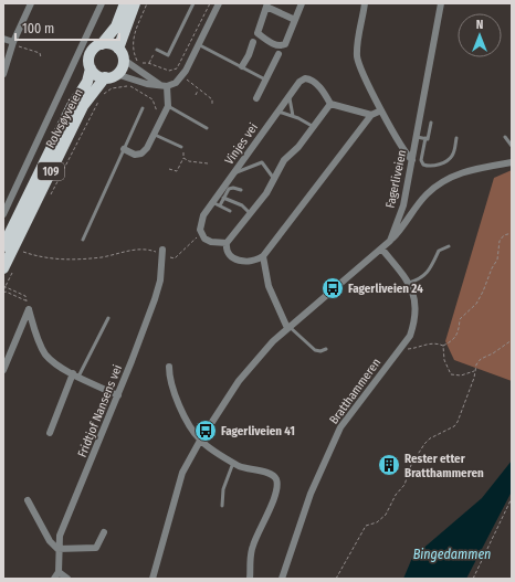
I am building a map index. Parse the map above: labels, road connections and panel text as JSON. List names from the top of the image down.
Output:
{
  "streets": {
    "main road": ["Rolvsøyveien", "109"],
    "street": [
      "Vinjes vei",
      "Fagerliveien",
      "Bratthammeren",
      "Fridtjof Nansens vei"
    ]
  },
  "crossings": [
    ["Rolvsøyveien", "109"],
    ["Fagerliveien", "Bratthammeren"]
  ],
  "water": ["Bingedammen"],
  "places": {
    "bus stop": ["Fagerliveien 24", "Fagerliveien 41"],
    "building": ["Rester etter Bratthammeren"]
  },
  "scale_bar": "100 m",
  "north": "top"
}
